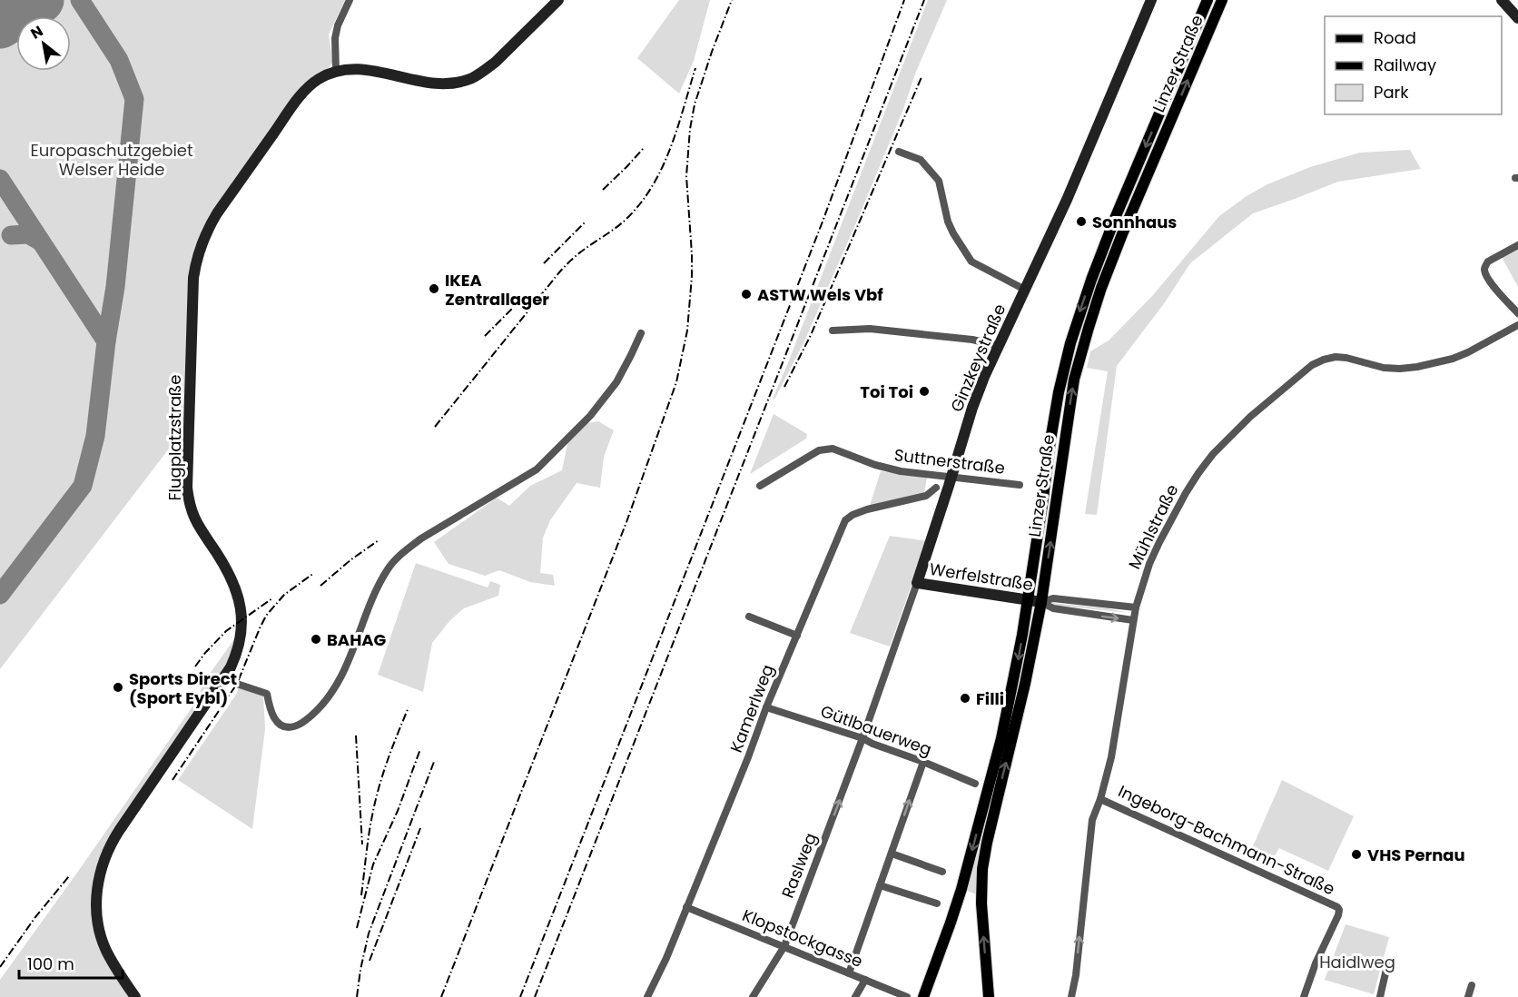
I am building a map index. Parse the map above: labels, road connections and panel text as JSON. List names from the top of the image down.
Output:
{
  "streets": {
    "main road": ["Linzer Straße"],
    "street": [
      "Ginzkeystraße",
      "Flugplatzstraße",
      "Suttnerstraße",
      "Mühlstraße",
      "Werfelstraße",
      "Kamerlweg",
      "Gütlbauerweg",
      "Ingeborg-Bachmann-Straße",
      "Raslweg",
      "Klopstockgasse"
    ]
  },
  "crossings": [
    ["Linzer Straße", "Werfelstraße"],
    ["Ginzkeystraße", "Suttnerstraße"],
    ["Ginzkeystraße", "Werfelstraße"],
    ["Ginzkeystraße", "Gütlbauerweg"],
    ["Ginzkeystraße", "Raslweg"],
    ["Mühlstraße", "Werfelstraße"],
    ["Mühlstraße", "Ingeborg-Bachmann-Straße"],
    ["Kamerlweg", "Gütlbauerweg"],
    ["Kamerlweg", "Klopstockgasse"],
    ["Gütlbauerweg", "Raslweg"],
    ["Raslweg", "Klopstockgasse"]
  ],
  "parks": ["Europaschutzgebiet Welser Heide", "Haidlweg"],
  "places": [
    "Sonnhaus",
    "IKEA Zentrallager",
    "ASTW Wels Vbf",
    "Toi Toi",
    "BAHAG",
    "Sports Direct (Sport Eybl)",
    "Filli",
    "VHS Pernau"
  ],
  "legend": ["Road", "Railway", "Park"],
  "scale_bar": "100 m",
  "north": "top left"
}
